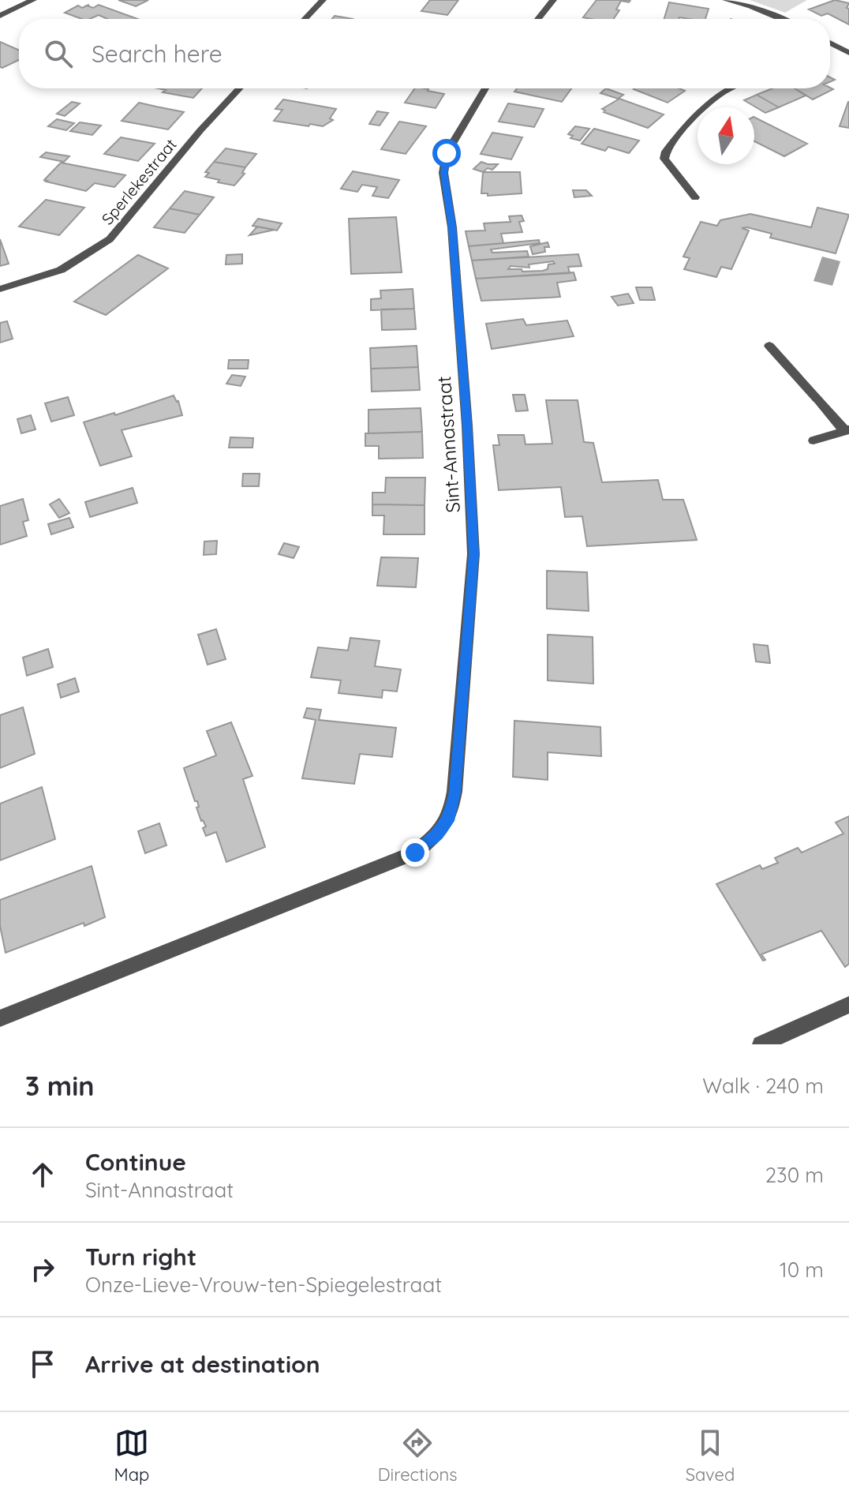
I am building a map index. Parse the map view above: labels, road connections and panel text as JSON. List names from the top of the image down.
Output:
{
  "streets": {
    "street": ["Sperlekestraat", "Sint-Annastraat"]
  },
  "north": "top",
  "page": {
    "search": "Search here",
    "heading": ["3 min", "Walk · 240 m"],
    "list": [
      ["Continue", "Sint-Annastraat", "230 m"],
      ["Turn right", "Onze-Lieve-Vrouw-ten-Spiegelestraat", "10 m"],
      "Arrive at destination"
    ],
    "nav": ["Map", "Directions", "Saved"]
  }
}
